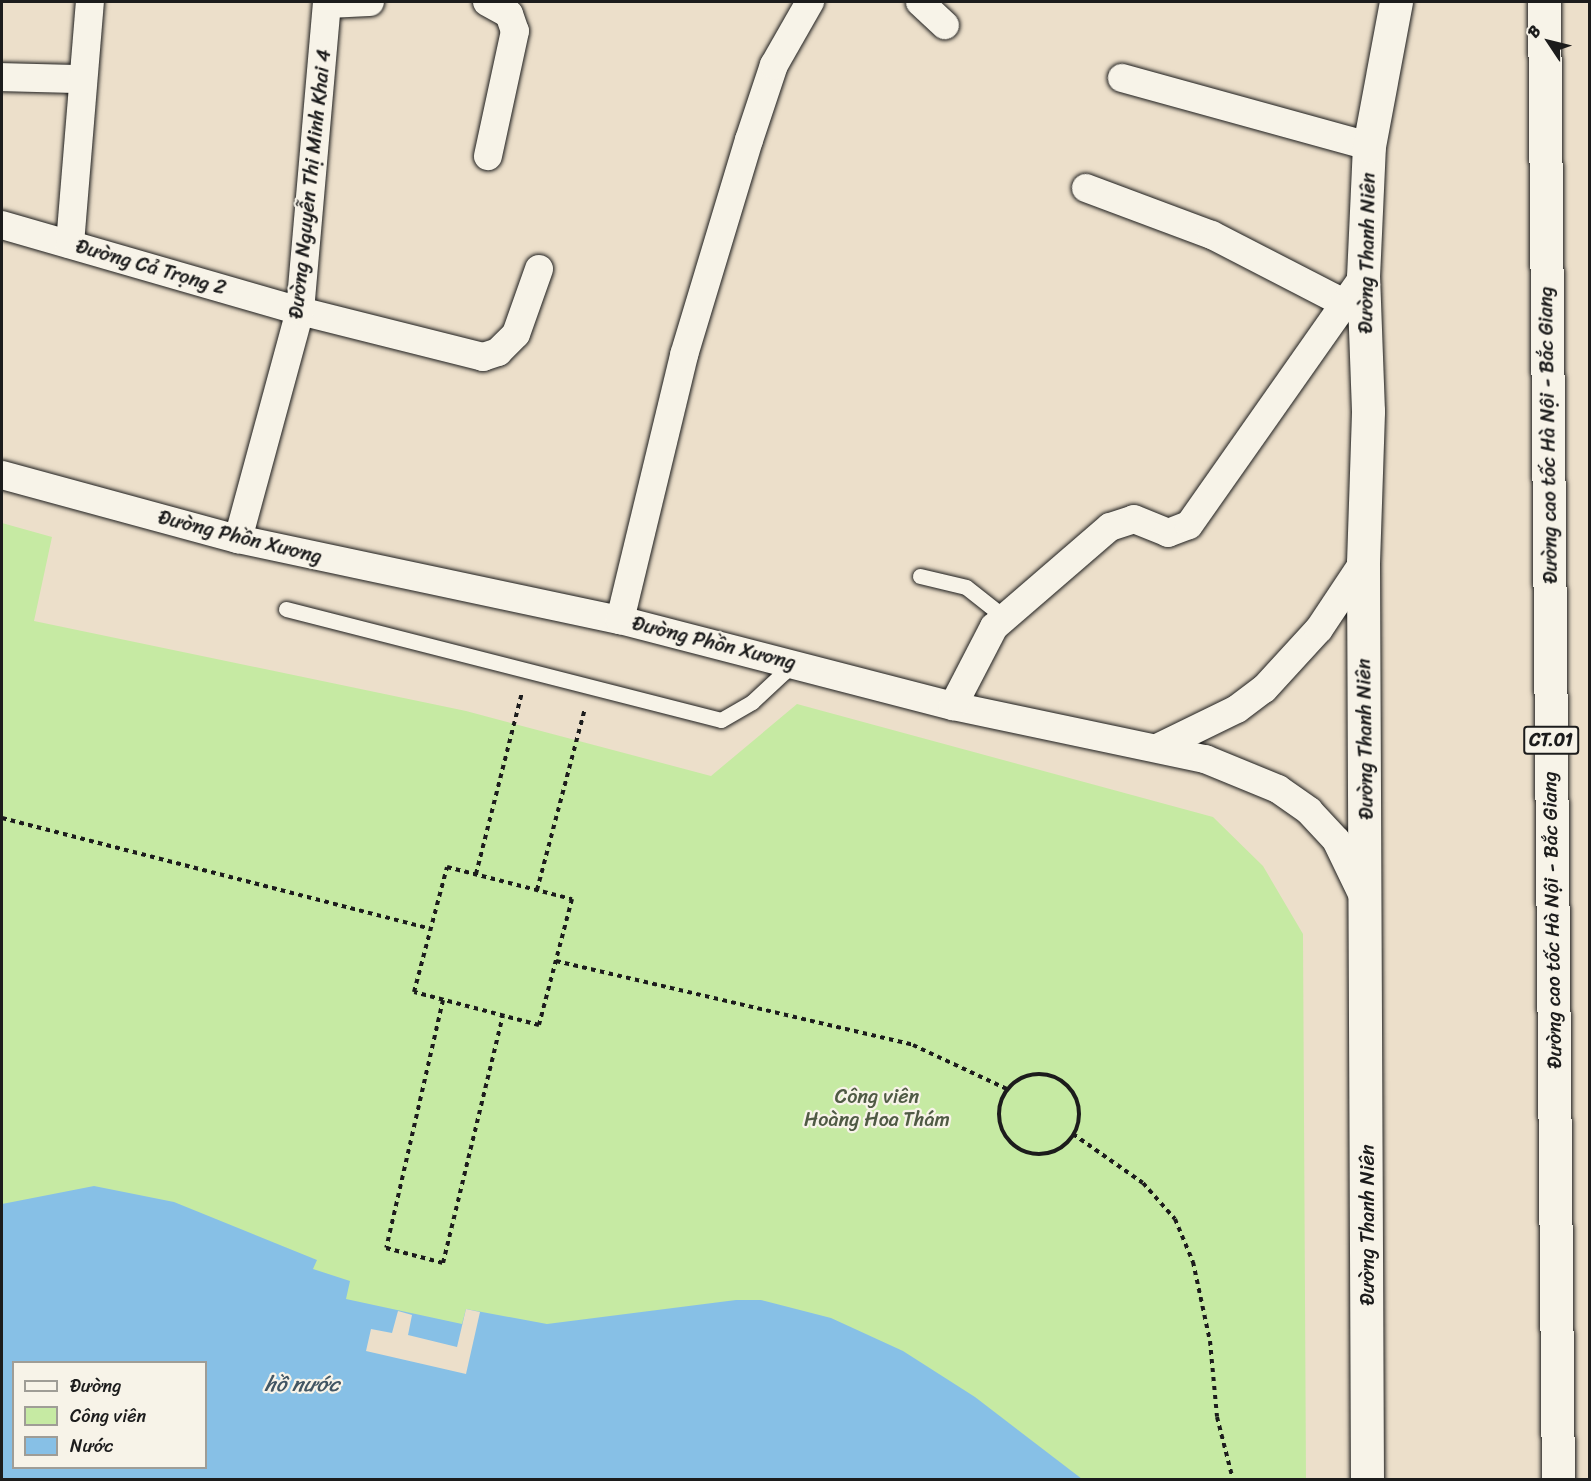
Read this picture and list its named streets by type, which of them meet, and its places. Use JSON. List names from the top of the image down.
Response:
{
  "streets": {
    "main road": ["Đường Thanh Niên", "Đường cao tốc Hà Nội - Bắc Giang", "CT.01"],
    "street": ["Đường Nguyễn Thị Minh Khai 4", "Đường Cả Trọng 2", "Đường Phồn Xương"]
  },
  "crossings": [
    ["Đường Nguyễn Thị Minh Khai 4", "Đường Cả Trọng 2"],
    ["Đường Nguyễn Thị Minh Khai 4", "Đường Phồn Xương"],
    ["Đường Thanh Niên", "Đường Phồn Xương"]
  ],
  "water": ["hồ nước"],
  "parks": ["Công viên Hoàng Hoa Thám"],
  "legend": ["Đường", "Công viên", "Nước"],
  "north": "top left"
}
